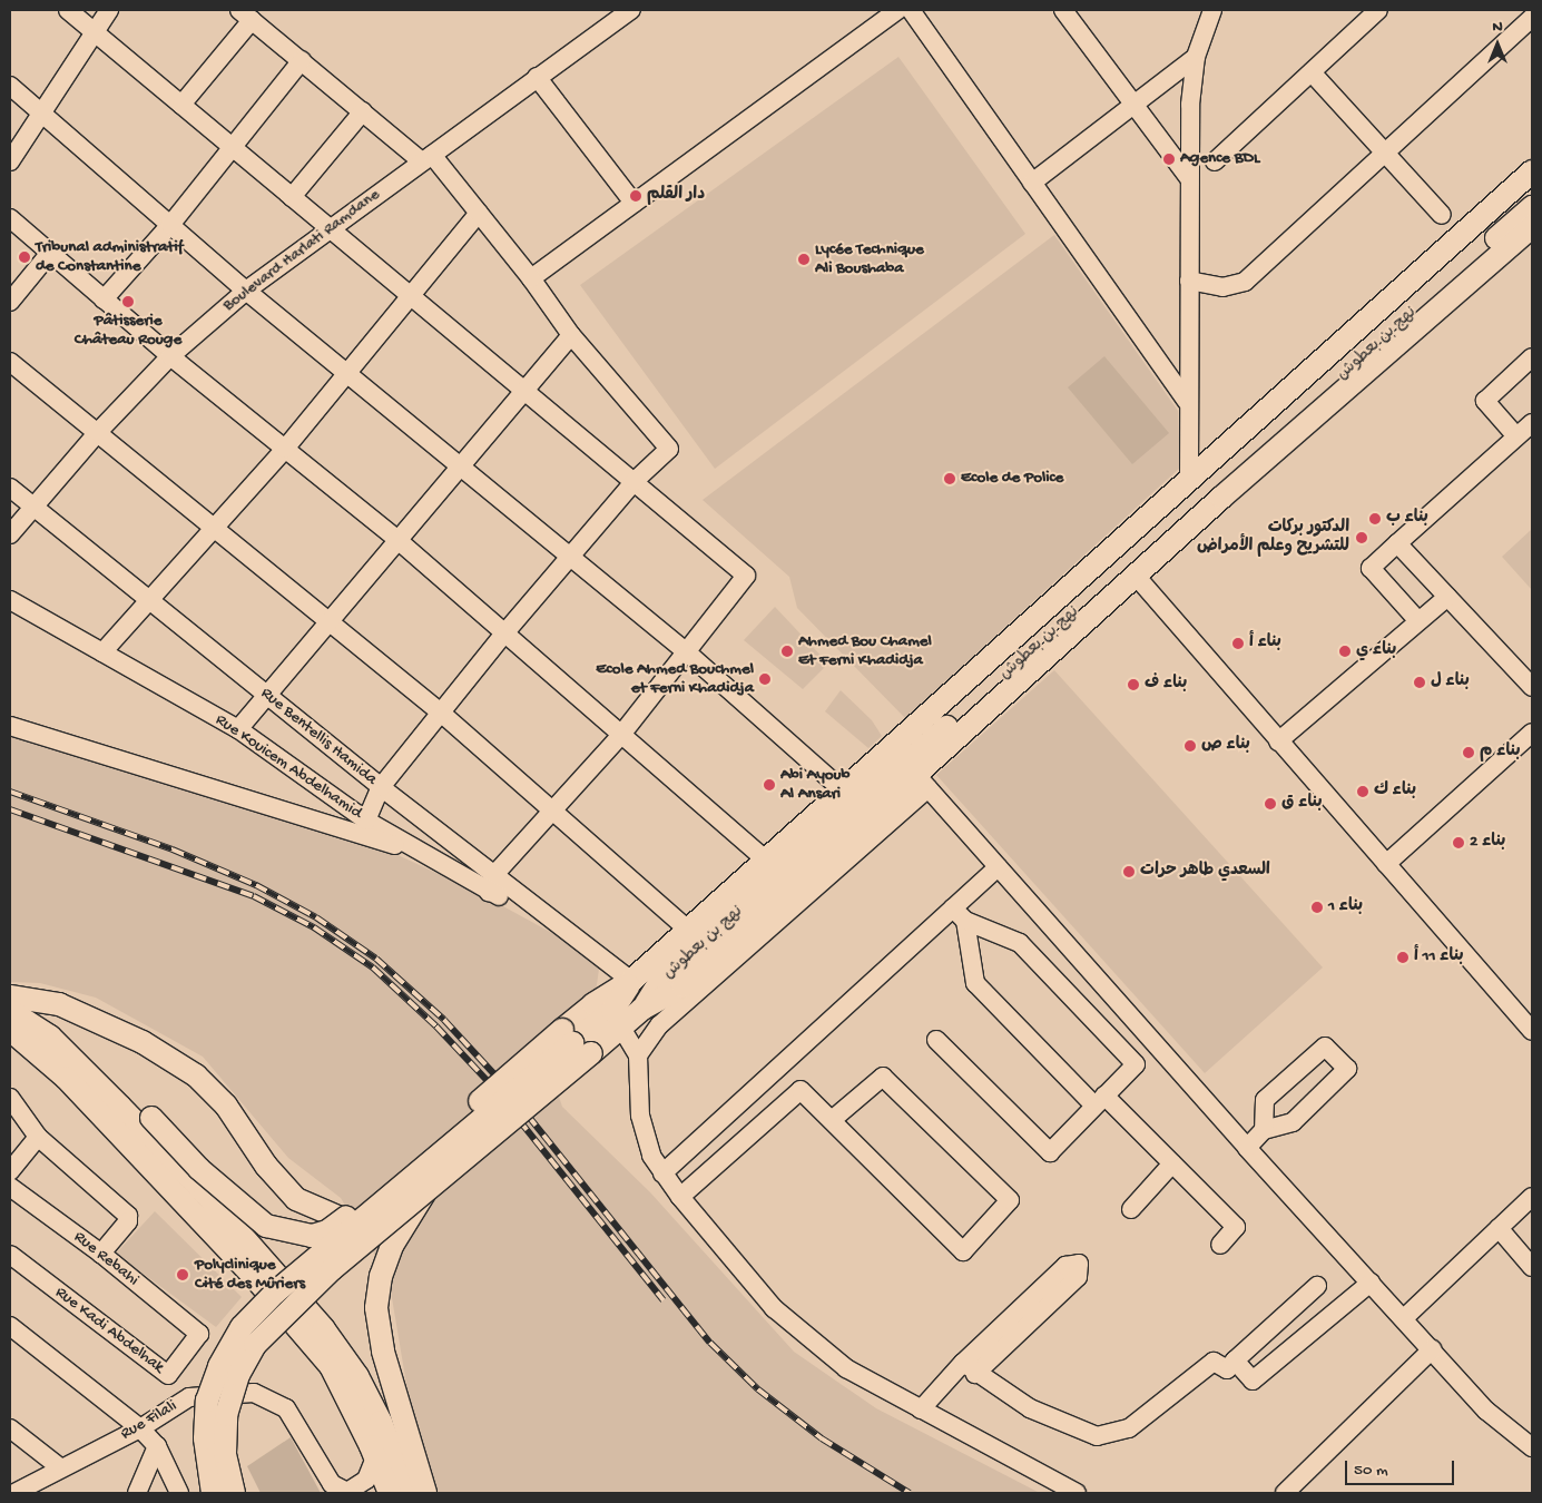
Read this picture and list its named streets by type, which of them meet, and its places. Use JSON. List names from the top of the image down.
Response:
{
  "streets": {
    "main road": ["نهج بن بعطوش"],
    "street": [
      "Boulevard Harlati Ramdane",
      "Rue Bentellis Hamida",
      "Rue Kouicem Abdelhamid",
      "Rue Rebahi",
      "Rue Kadi Abdelhak",
      "Rue Filali"
    ]
  },
  "crossings": [
    ["Boulevard Harlati Ramdane", "Rue Bentellis Hamida"],
    ["Rue Bentellis Hamida", "Rue Kouicem Abdelhamid"],
    ["Rue Rebahi", "Rue Kadi Abdelhak"]
  ],
  "places": [
    "Agence BDL",
    "دار القلم",
    "Tribunal administratif de Constantine",
    "Lycée Technique Ali Boushaba",
    "Pâtisserie Château Rouge",
    "Ecole de Police",
    "بناء ب",
    "الدكتور بركات للتشريح وعلم الأمراض",
    "بناء أ",
    "Ahmed Bou Chamel Et Ferni Khadidja",
    "بناء ي",
    "Ecole Ahmed Bouchmel et Ferni Khadidja",
    "بناء ل",
    "بناء ف",
    "بناء ص",
    "بناء م",
    "Abi Ayoub Al Ansari",
    "بناء ك",
    "بناء ق",
    "بناء 2",
    "السعدي طاهر حرات",
    "بناء 1",
    "بناء 11 أ",
    "Polyclinique Cité des Mûriers"
  ],
  "scale_bar": "50 m",
  "north": "top"
}
